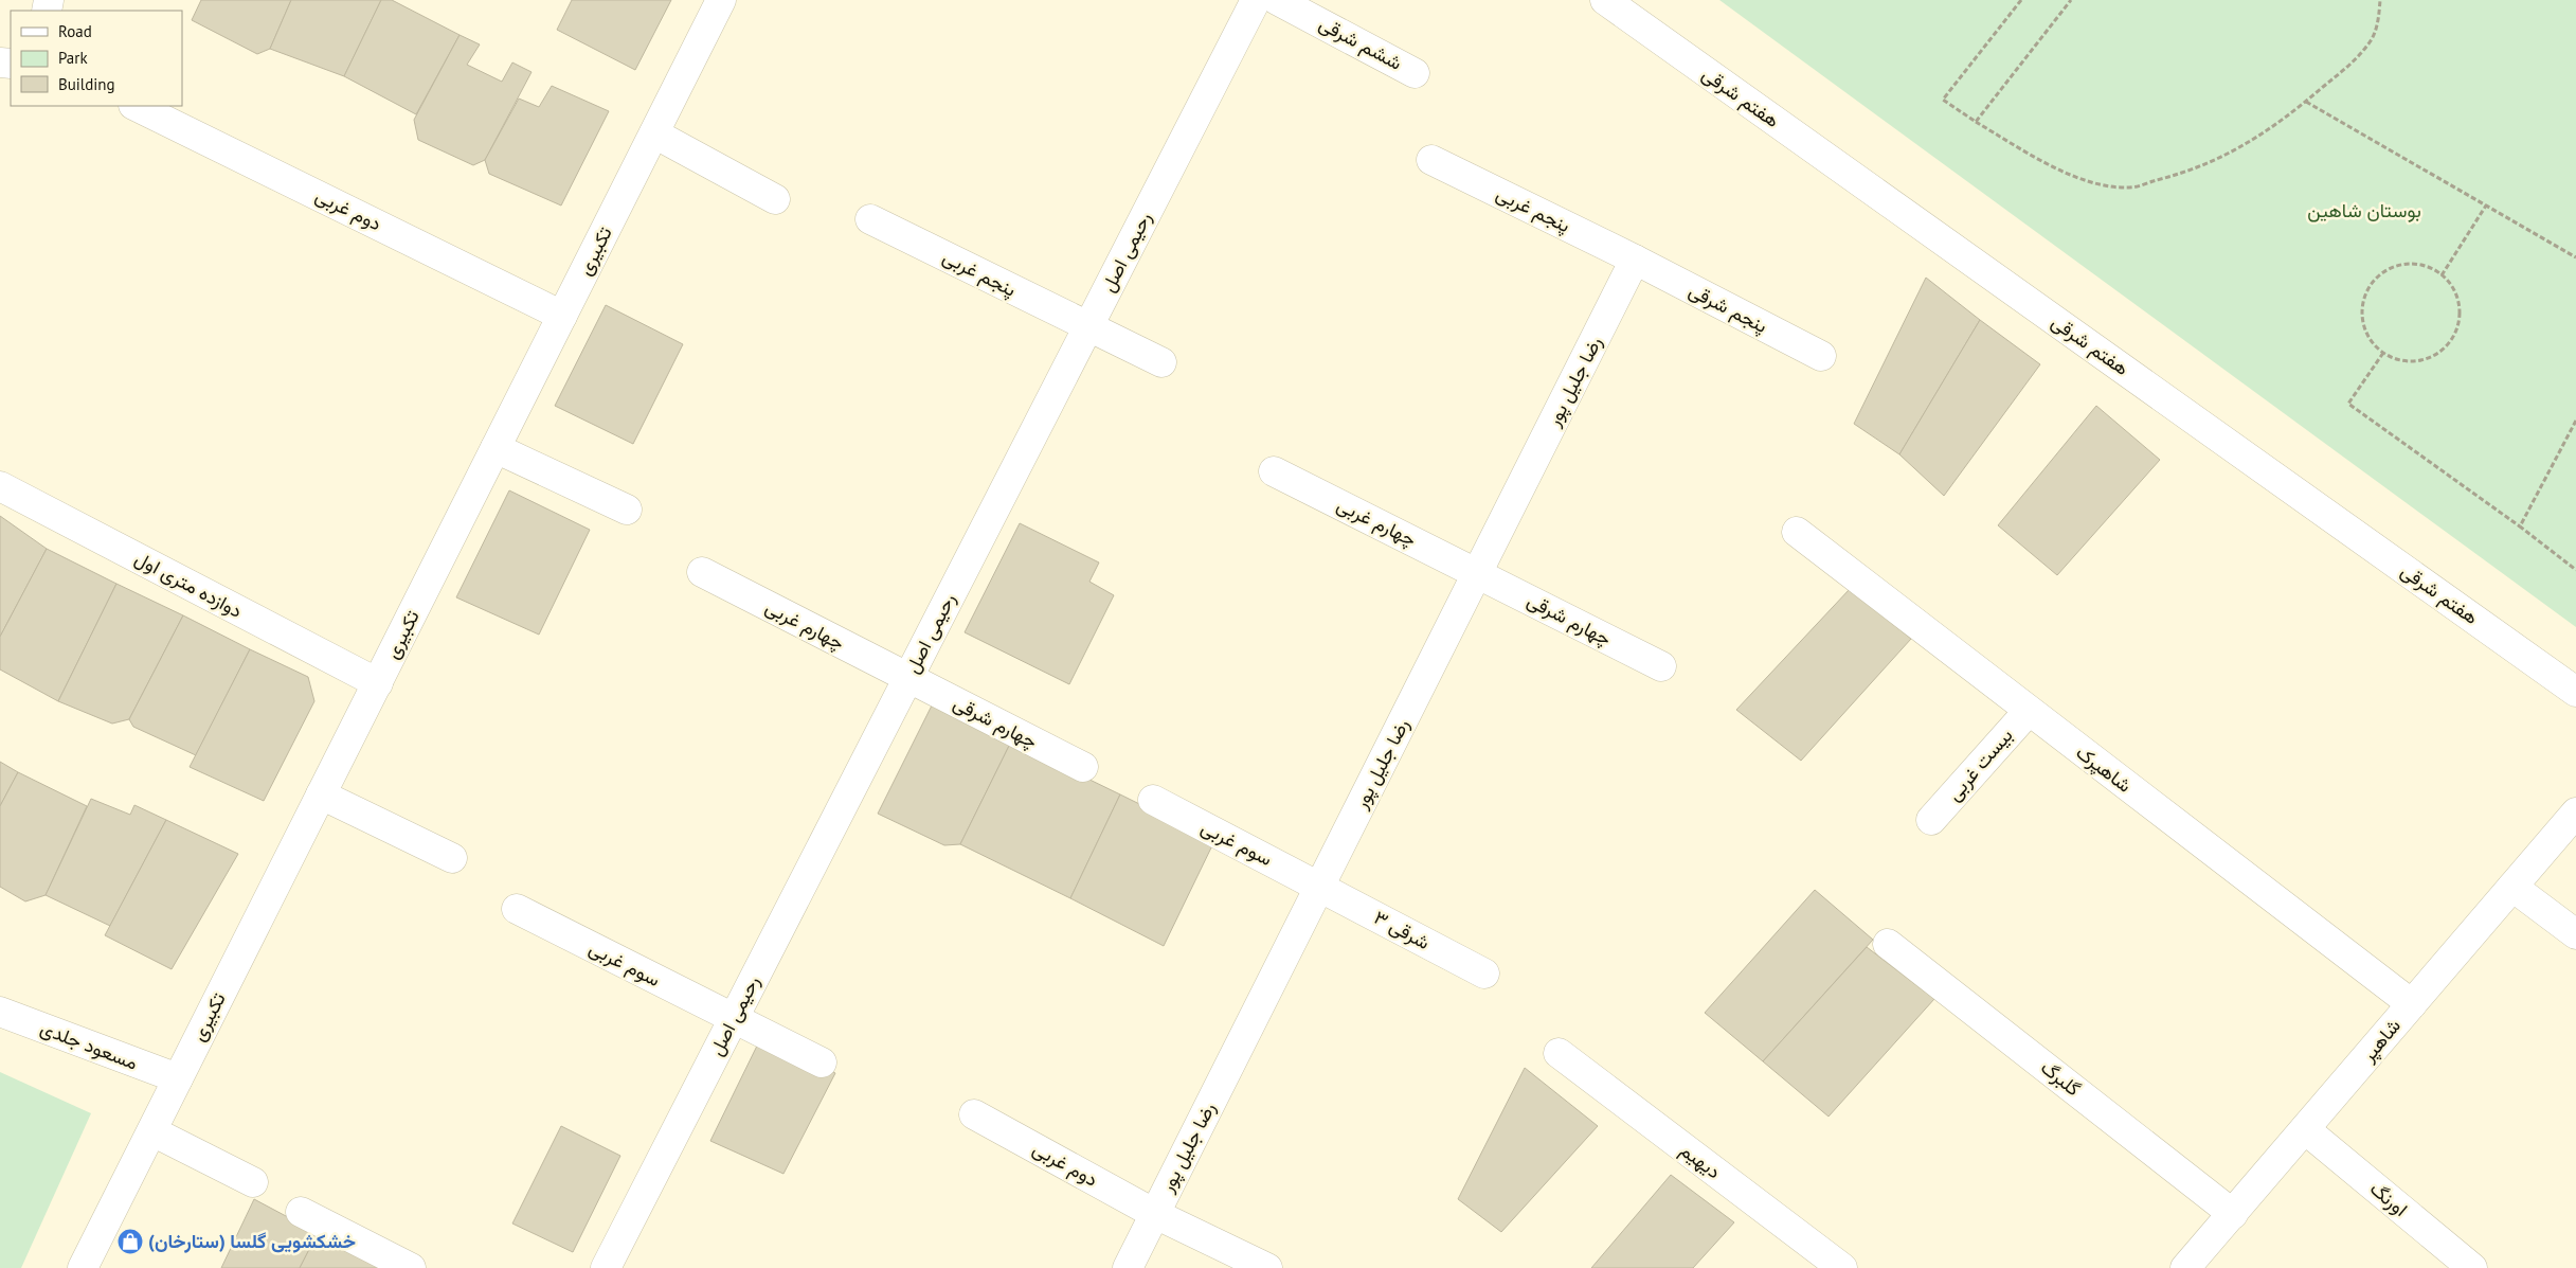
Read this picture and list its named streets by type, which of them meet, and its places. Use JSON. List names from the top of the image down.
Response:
{
  "streets": {
    "street": [
      "ششم شرقی",
      "هفتم شرقی",
      "دوم غربی",
      "پنجم غربی",
      "تکبیری",
      "رحیمی اصل",
      "پنجم شرقی",
      "رضا جلیل پور",
      "چهارم غربی",
      "دوازده متری اول",
      "چهارم شرقی",
      "بیست غربی",
      "شاهپرک",
      "سوم غربی",
      "۳ شرقی",
      "شاهپر",
      "مسعود جلدی",
      "گلبرگ",
      "دیهیم",
      "اورنگ"
    ]
  },
  "crossings": [
    ["دوم غربی", "تکبیری"],
    ["دوم غربی", "رضا جلیل پور"],
    ["پنجم غربی", "رحیمی اصل"],
    ["پنجم غربی", "پنجم شرقی"],
    ["پنجم غربی", "رضا جلیل پور"],
    ["تکبیری", "دوازده متری اول"],
    ["تکبیری", "مسعود جلدی"],
    ["رحیمی اصل", "چهارم غربی"],
    ["رحیمی اصل", "چهارم شرقی"],
    ["رحیمی اصل", "سوم غربی"],
    ["پنجم شرقی", "رضا جلیل پور"],
    ["رضا جلیل پور", "چهارم غربی"],
    ["رضا جلیل پور", "چهارم شرقی"],
    ["رضا جلیل پور", "سوم غربی"],
    ["رضا جلیل پور", "۳ شرقی"],
    ["چهارم غربی", "چهارم شرقی"],
    ["بیست غربی", "شاهپرک"],
    ["شاهپرک", "شاهپر"],
    ["سوم غربی", "۳ شرقی"],
    ["شاهپر", "گلبرگ"],
    ["شاهپر", "اورنگ"]
  ],
  "parks": ["بوستان شاهین"],
  "places": {
    "shop": ["خشکشویی گلسا (ستارخان)"]
  },
  "legend": ["Road", "Park", "Building"]
}
